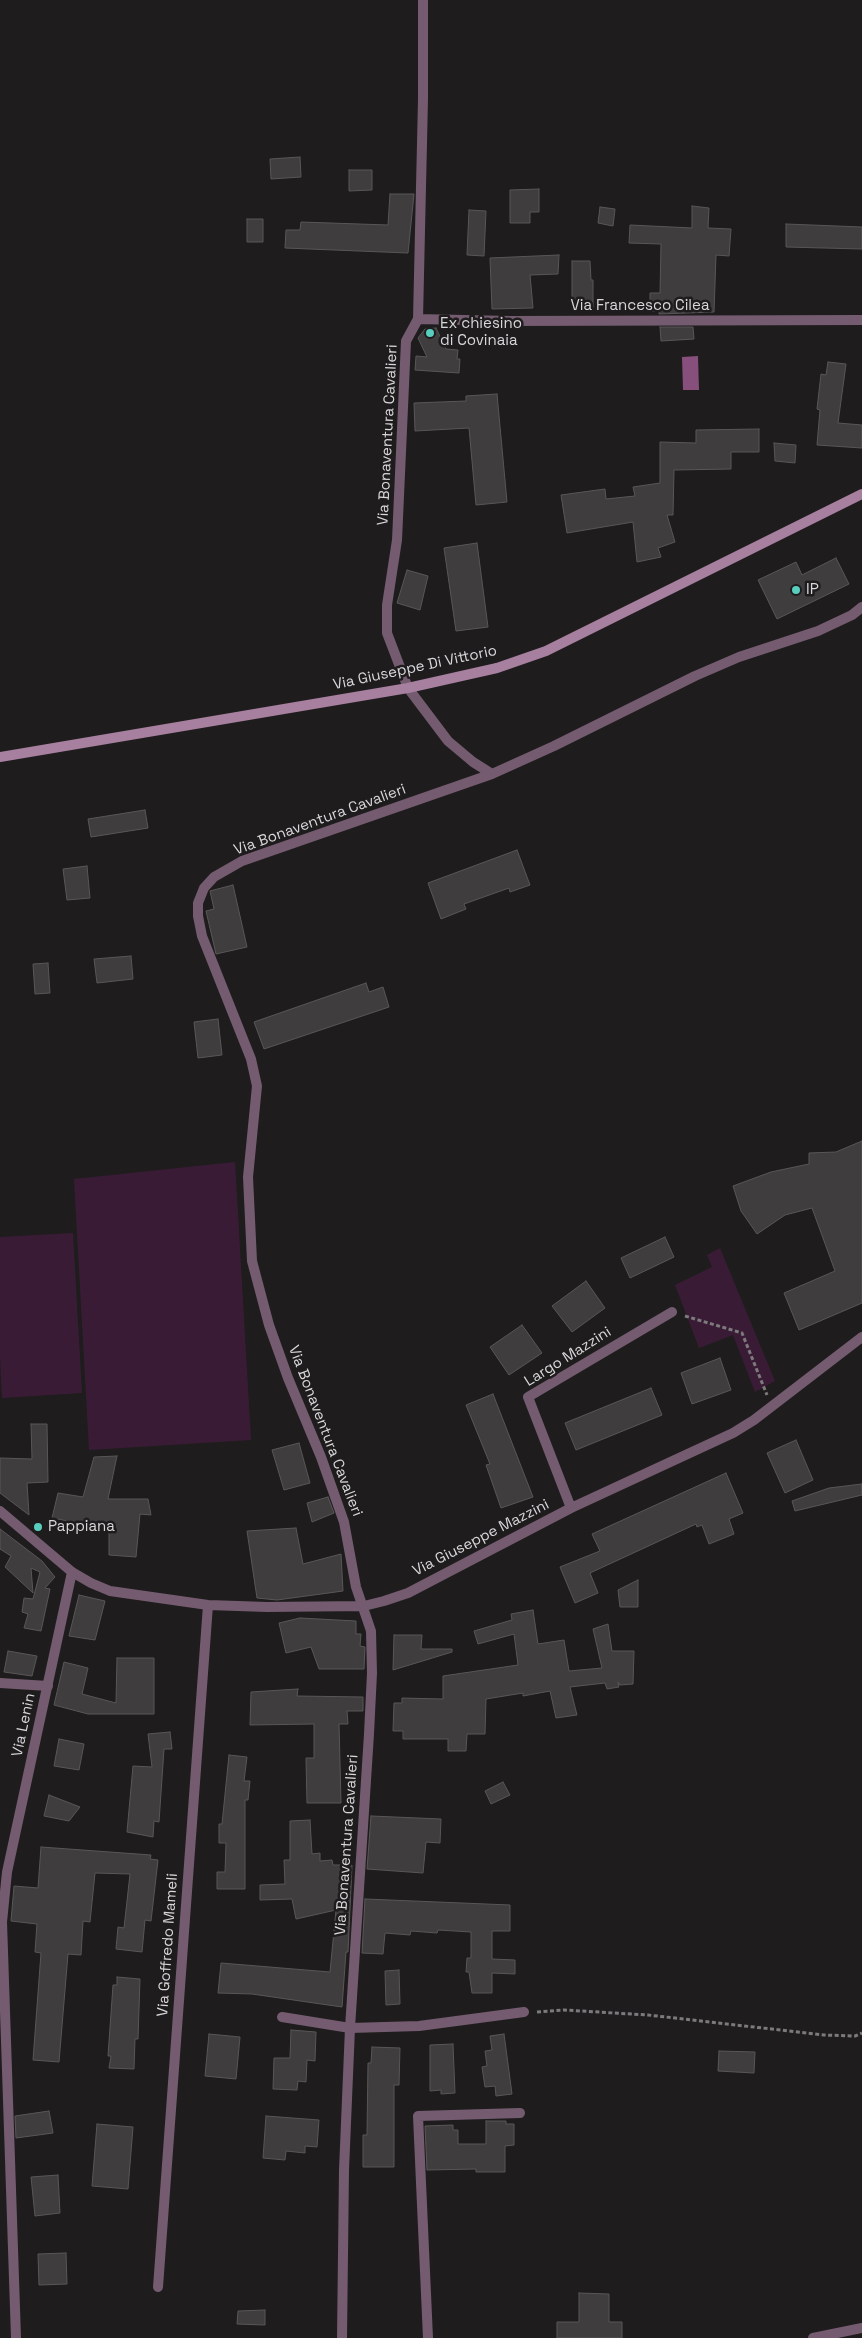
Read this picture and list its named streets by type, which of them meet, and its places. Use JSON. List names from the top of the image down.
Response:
{
  "streets": {
    "main road": ["Via Giuseppe Di Vittorio"],
    "street": [
      "Via Francesco Cilea",
      "Via Bonaventura Cavalieri",
      "Largo Mazzini",
      "Via Giuseppe Mazzini",
      "Via Lenin",
      "Via Goffredo Mameli"
    ]
  },
  "crossings": [
    ["Via Francesco Cilea", "Via Bonaventura Cavalieri"],
    ["Via Bonaventura Cavalieri", "Via Giuseppe Di Vittorio"],
    ["Via Bonaventura Cavalieri", "Via Giuseppe Mazzini"],
    ["Largo Mazzini", "Via Giuseppe Mazzini"],
    ["Via Giuseppe Mazzini", "Via Lenin"],
    ["Via Giuseppe Mazzini", "Via Goffredo Mameli"]
  ],
  "places": ["Ex chiesino di Covinaia", "IP", "Pappiana"]
}
